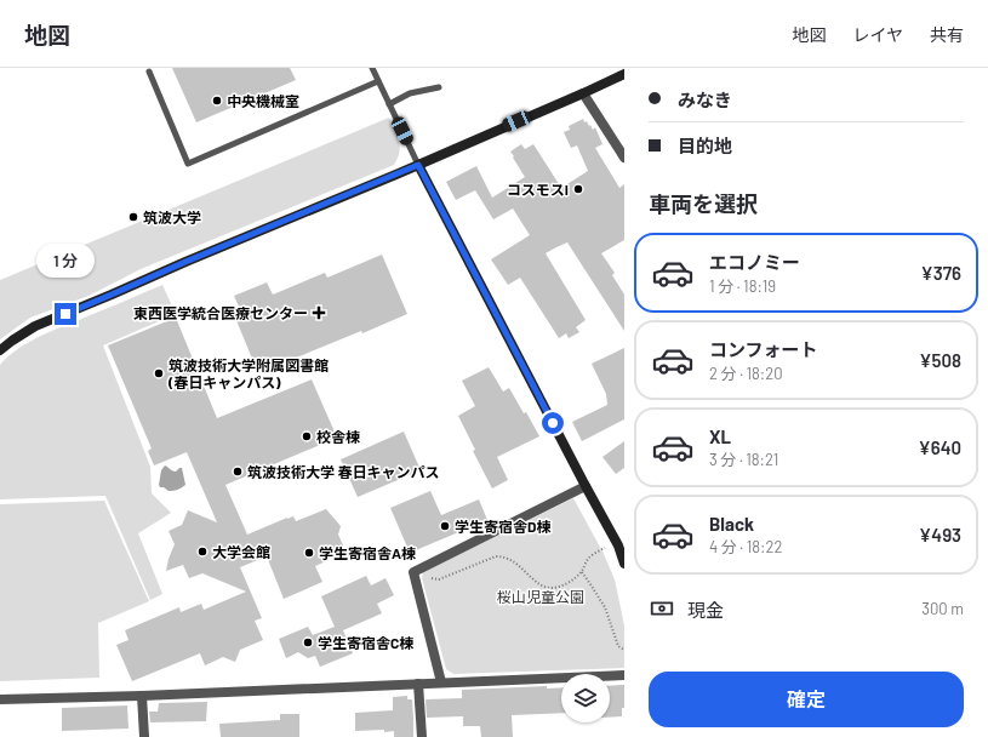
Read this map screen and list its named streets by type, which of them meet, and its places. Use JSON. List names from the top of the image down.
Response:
{
  "parks": ["桜山児童公園"],
  "places": {
    "other": [
      "中央機械室",
      "コスモスI",
      "筑波大学",
      "筑波技術大学附属図書館 (春日キャンパス)",
      "校舎棟",
      "筑波技術大学 春日キャンパス",
      "学生寄宿舎D棟",
      "大学会館",
      "学生寄宿舎A棟",
      "学生寄宿舎C棟"
    ],
    "health": ["東西医学統合医療センター"]
  },
  "page": {
    "header": "地図",
    "nav": ["地図", "レイヤ", "共有"],
    "banner": ["みなき", "目的地"],
    "heading": "車両を選択",
    "list": [
      {
        "name": "エコノミー",
        "note": "1 分 · 18:19",
        "value": "¥376"
      },
      {
        "name": "コンフォート",
        "note": "2 分 · 18:20",
        "value": "¥508"
      },
      {
        "name": "XL",
        "note": "3 分 · 18:21",
        "value": "¥640"
      },
      {
        "name": "Black",
        "note": "4 分 · 18:22",
        "value": "¥493"
      }
    ],
    "bubble": "1 分",
    "pay": ["現金", "300 m"],
    "buttons": "確定"
  }
}
